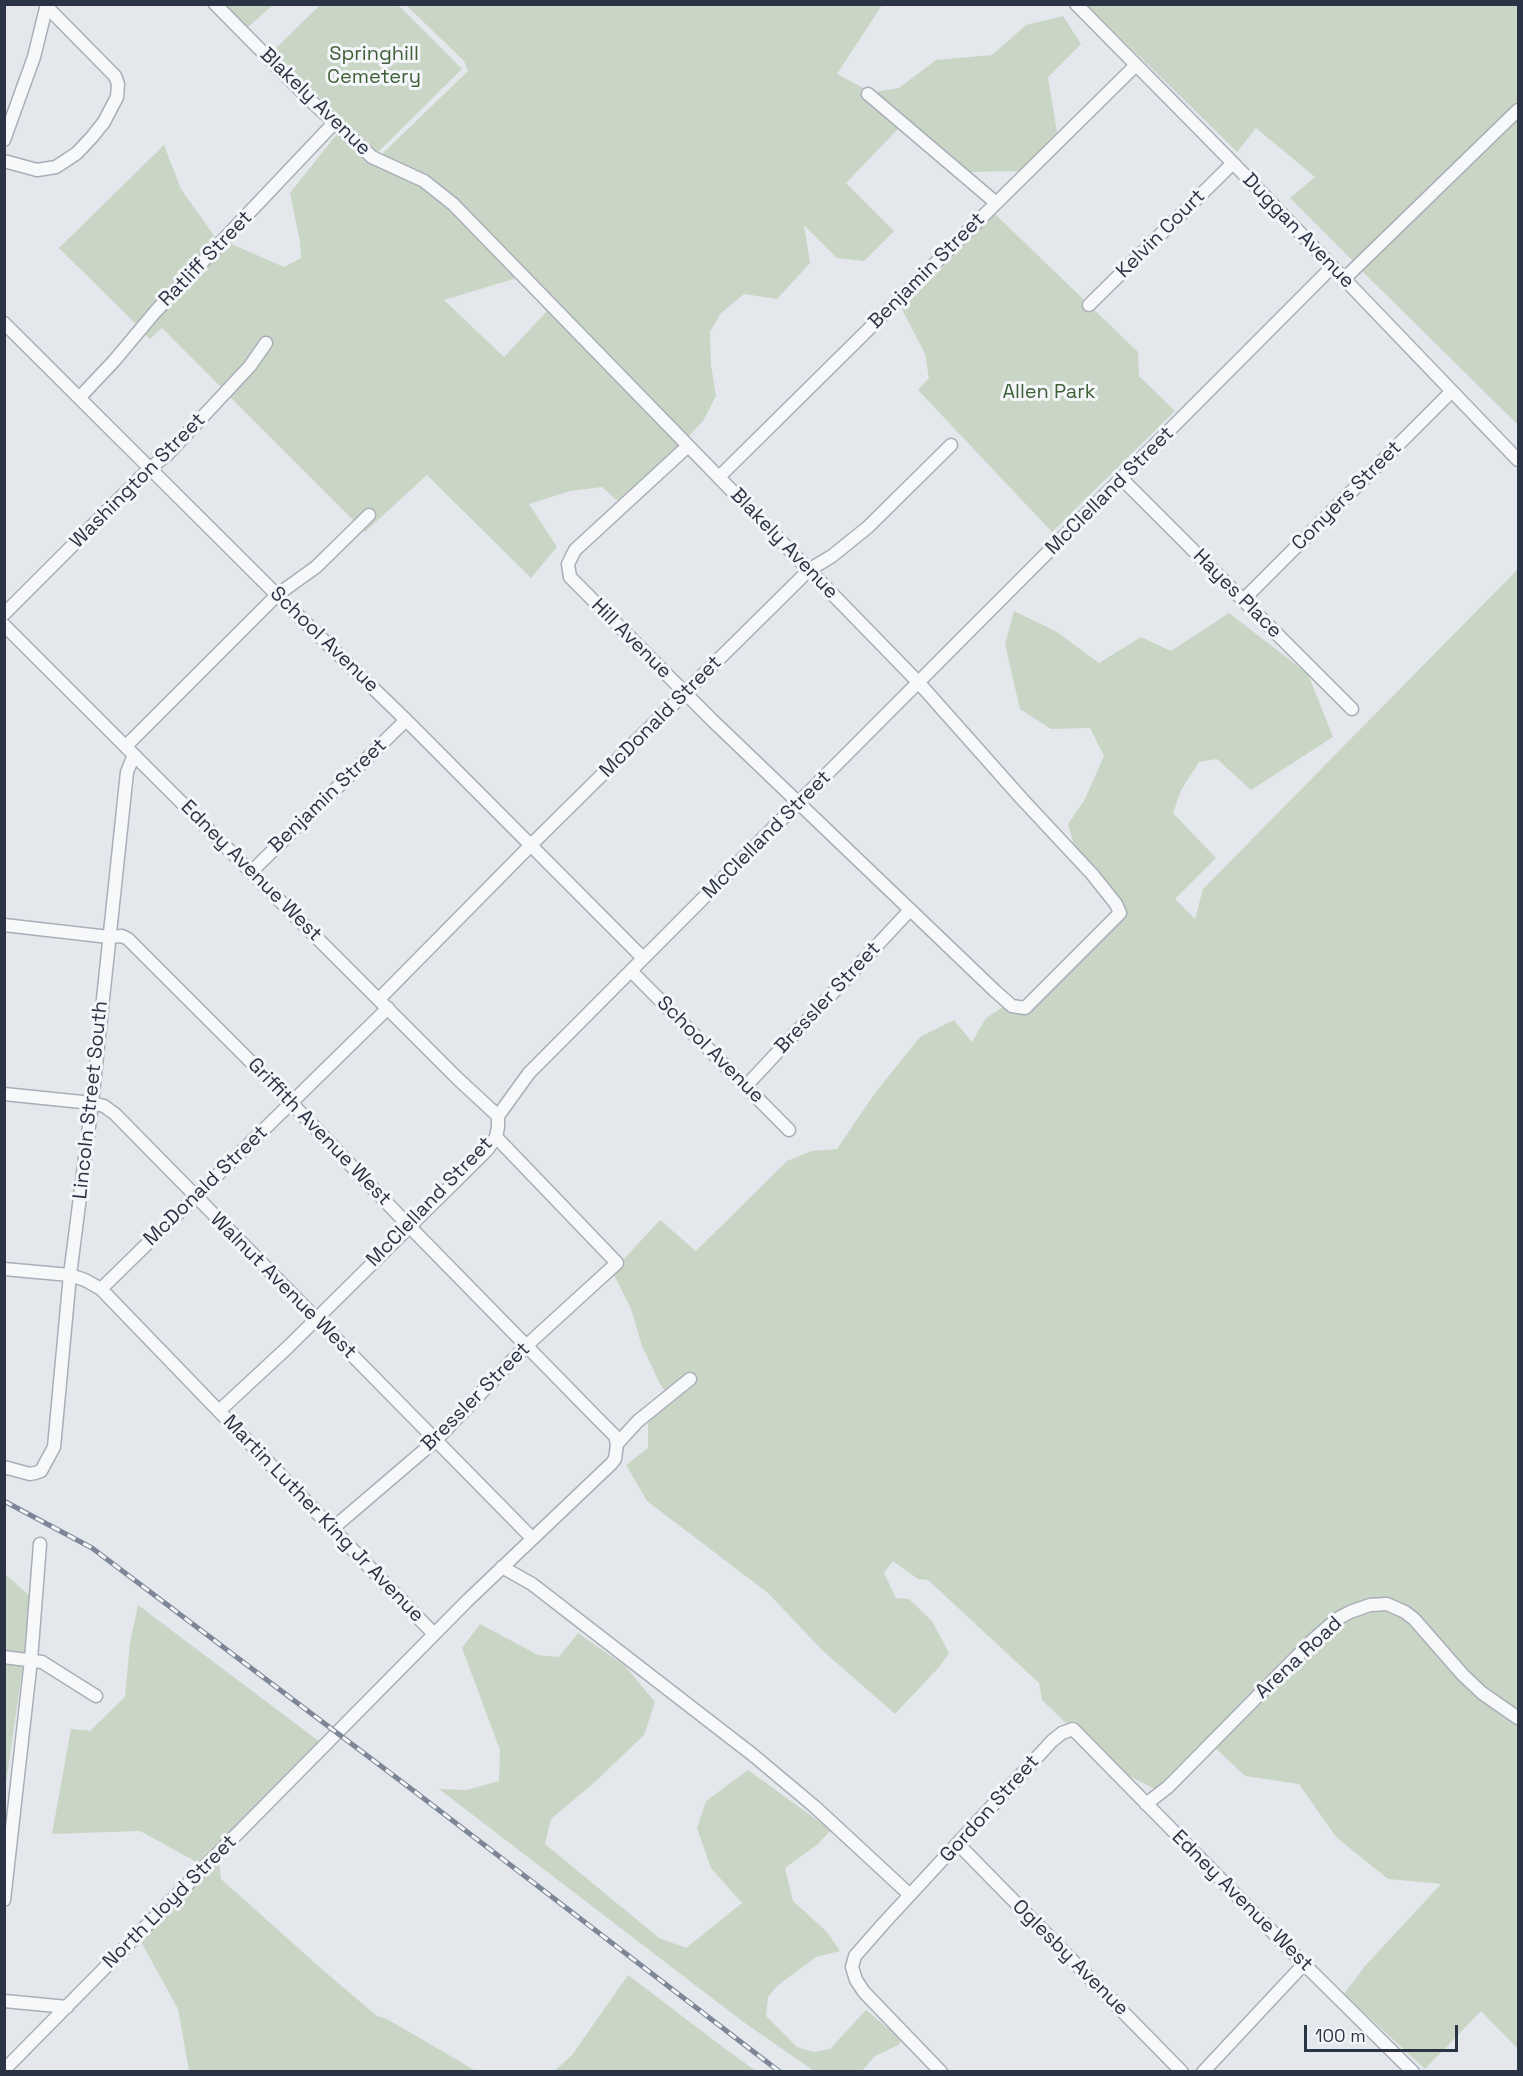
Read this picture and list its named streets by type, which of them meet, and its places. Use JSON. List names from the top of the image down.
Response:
{
  "streets": {
    "street": [
      "Blakely Avenue",
      "Duggan Avenue",
      "Kelvin Court",
      "Ratliff Street",
      "Benjamin Street",
      "Washington Street",
      "McClelland Street",
      "Conyers Street",
      "Hayes Place",
      "Hill Avenue",
      "School Avenue",
      "McDonald Street",
      "Edney Avenue West",
      "Bressler Street",
      "Lincoln Street South",
      "Griffith Avenue West",
      "Walnut Avenue West",
      "Martin Luther King Jr Avenue",
      "Arena Road",
      "Gordon Street",
      "North Lloyd Street",
      "Oglesby Avenue"
    ]
  },
  "crossings": [
    ["Blakely Avenue", "Ratliff Street"],
    ["Blakely Avenue", "Benjamin Street"],
    ["Blakely Avenue", "McClelland Street"],
    ["Blakely Avenue", "Hill Avenue"],
    ["Blakely Avenue", "McDonald Street"],
    ["Blakely Avenue", "Bressler Street"],
    ["Duggan Avenue", "Kelvin Court"],
    ["Duggan Avenue", "Benjamin Street"],
    ["Duggan Avenue", "McClelland Street"],
    ["Duggan Avenue", "Conyers Street"],
    ["Ratliff Street", "School Avenue"],
    ["Benjamin Street", "School Avenue"],
    ["Benjamin Street", "Edney Avenue West"],
    ["Washington Street", "School Avenue"],
    ["McClelland Street", "Hayes Place"],
    ["McClelland Street", "Hill Avenue"],
    ["McClelland Street", "School Avenue"],
    ["McClelland Street", "Edney Avenue West"],
    ["McClelland Street", "Bressler Street"],
    ["McClelland Street", "Griffith Avenue West"],
    ["McClelland Street", "Walnut Avenue West"],
    ["McClelland Street", "Martin Luther King Jr Avenue"],
    ["Conyers Street", "Hayes Place"],
    ["Hill Avenue", "McDonald Street"],
    ["Hill Avenue", "Bressler Street"],
    ["School Avenue", "McDonald Street"],
    ["School Avenue", "Bressler Street"],
    ["School Avenue", "Lincoln Street South"],
    ["McDonald Street", "Edney Avenue West"],
    ["McDonald Street", "Griffith Avenue West"],
    ["McDonald Street", "Walnut Avenue West"],
    ["McDonald Street", "Martin Luther King Jr Avenue"],
    ["Edney Avenue West", "Lincoln Street South"],
    ["Edney Avenue West", "Arena Road"],
    ["Edney Avenue West", "Gordon Street"],
    ["Bressler Street", "Griffith Avenue West"],
    ["Bressler Street", "Walnut Avenue West"],
    ["Bressler Street", "Martin Luther King Jr Avenue"],
    ["Lincoln Street South", "Griffith Avenue West"],
    ["Lincoln Street South", "Walnut Avenue West"],
    ["Lincoln Street South", "Martin Luther King Jr Avenue"],
    ["Griffith Avenue West", "Martin Luther King Jr Avenue"],
    ["Walnut Avenue West", "Martin Luther King Jr Avenue"],
    ["Martin Luther King Jr Avenue", "North Lloyd Street"],
    ["Gordon Street", "Oglesby Avenue"]
  ],
  "parks": ["Springhill Cemetery", "Allen Park"],
  "scale_bar": "100 m"
}
